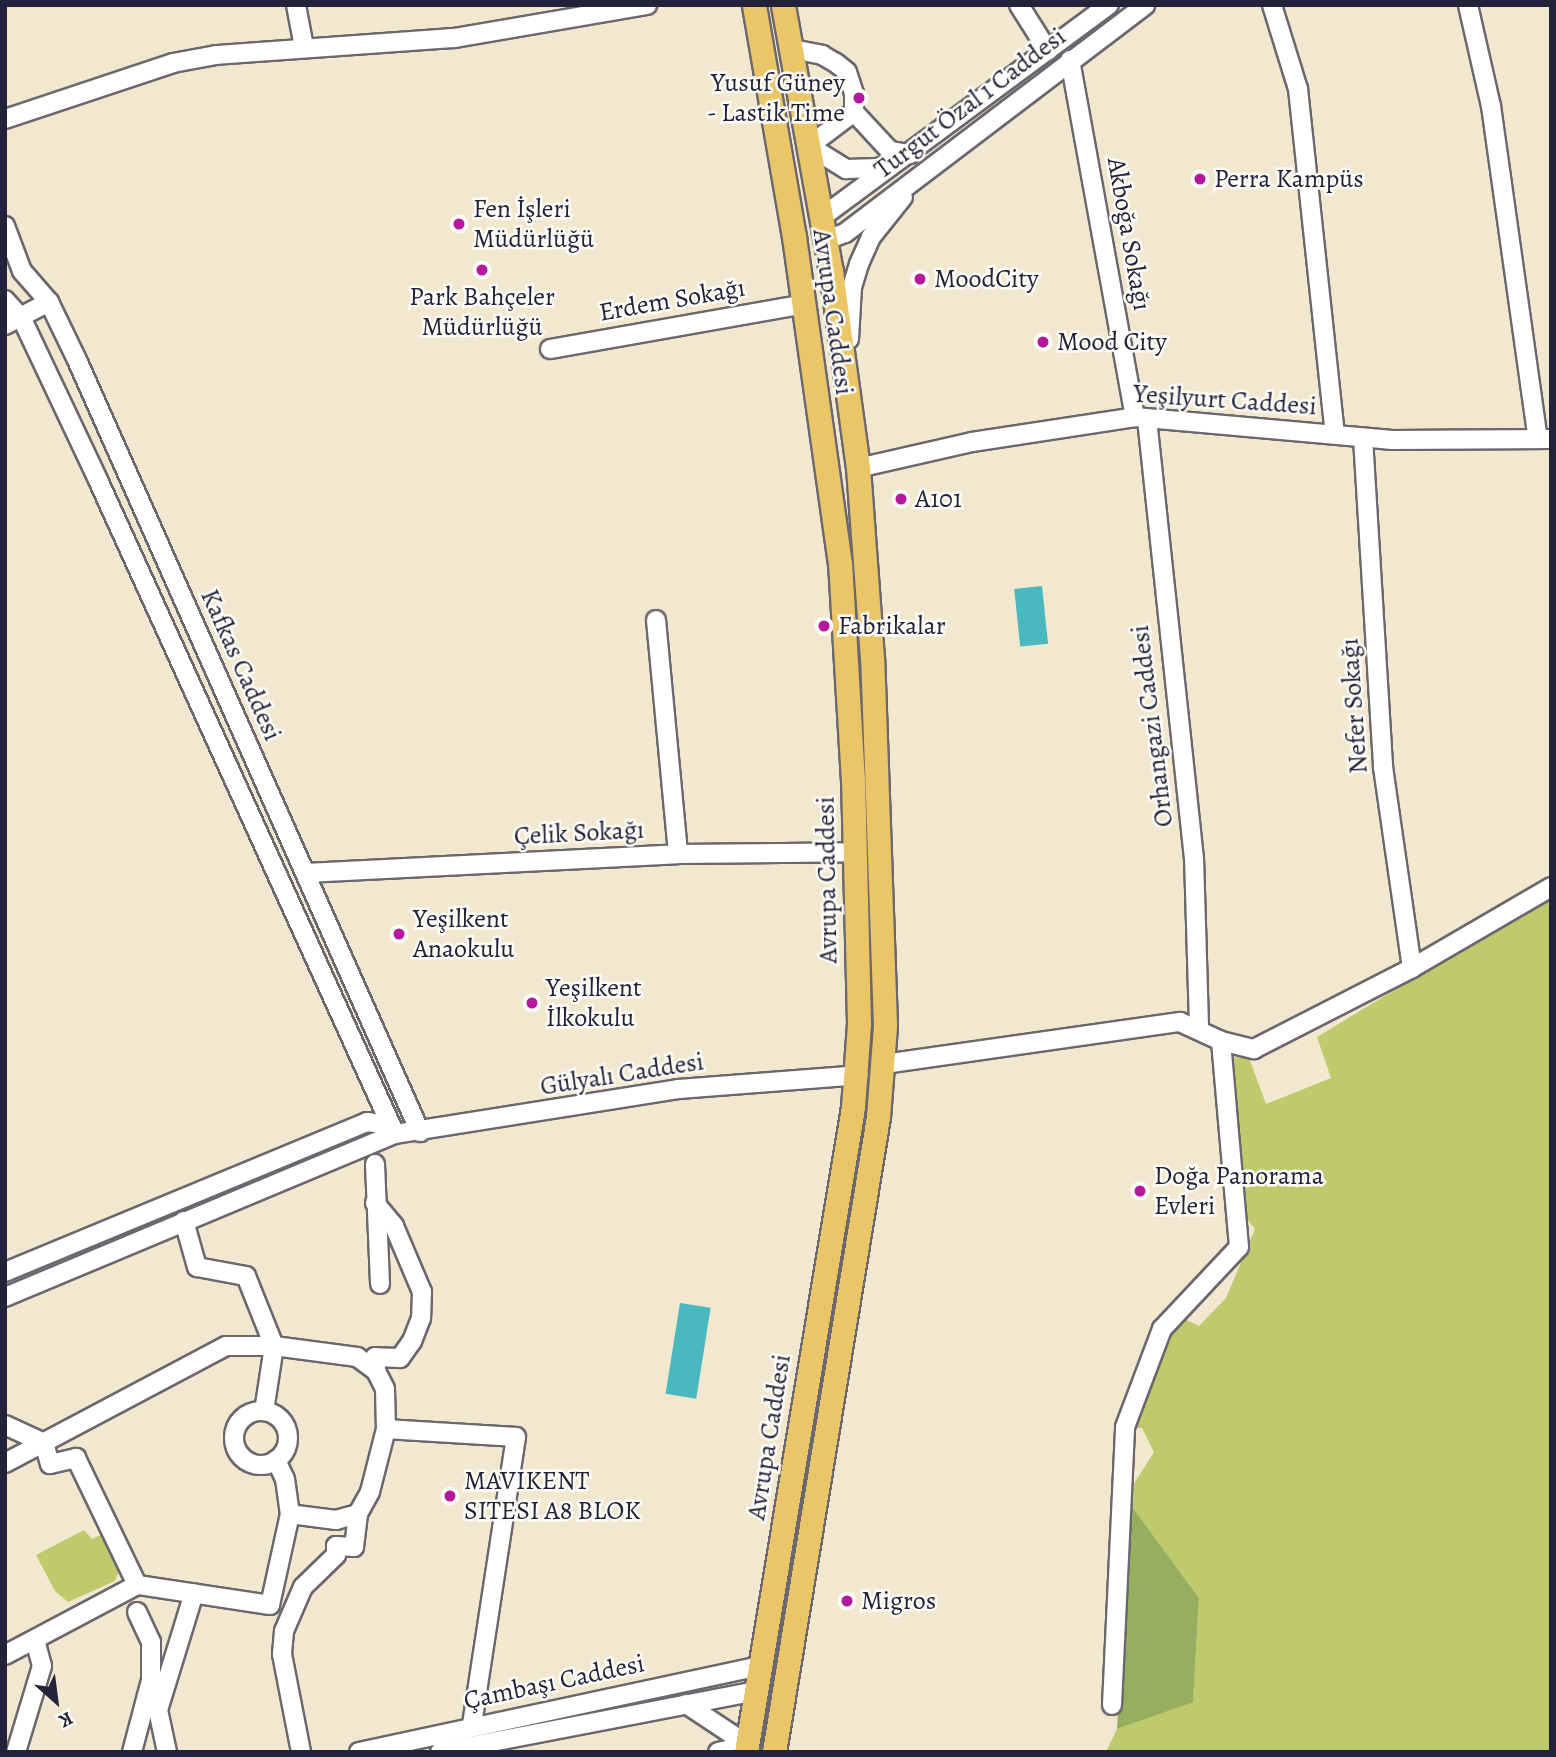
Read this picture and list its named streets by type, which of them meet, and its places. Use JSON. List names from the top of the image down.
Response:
{
  "streets": {
    "main road": ["Avrupa Caddesi"],
    "street": [
      "Turgut Özal 1 Caddesi",
      "Akboğa Sokağı",
      "Erdem Sokağı",
      "Yeşilyurt Caddesi",
      "Kafkas Caddesi",
      "Nefer Sokağı",
      "Orhangazi Caddesi",
      "Çelik Sokağı",
      "Gülyalı Caddesi",
      "Çambaşı Caddesi"
    ]
  },
  "crossings": [
    ["Turgut Özal 1 Caddesi", "Akboğa Sokağı"],
    ["Turgut Özal 1 Caddesi", "Avrupa Caddesi"],
    ["Akboğa Sokağı", "Yeşilyurt Caddesi"],
    ["Akboğa Sokağı", "Orhangazi Caddesi"],
    ["Erdem Sokağı", "Avrupa Caddesi"],
    ["Avrupa Caddesi", "Yeşilyurt Caddesi"],
    ["Avrupa Caddesi", "Çelik Sokağı"],
    ["Avrupa Caddesi", "Gülyalı Caddesi"],
    ["Avrupa Caddesi", "Çambaşı Caddesi"],
    ["Yeşilyurt Caddesi", "Nefer Sokağı"],
    ["Yeşilyurt Caddesi", "Orhangazi Caddesi"],
    ["Kafkas Caddesi", "Çelik Sokağı"],
    ["Kafkas Caddesi", "Gülyalı Caddesi"]
  ],
  "places": [
    "Yusuf Güney - Lastik Time",
    "Perra Kampüs",
    "Fen İşleri Müdürlüğü",
    "Park Bahçeler Müdürlüğü",
    "MoodCity",
    "Mood City",
    "A101",
    "Fabrikalar",
    "Yeşilkent Anaokulu",
    "Yeşilkent İlkokulu",
    "Doğa Panorama Evleri",
    "MAVIKENT SITESI A8 BLOK",
    "Migros"
  ],
  "north": "bottom right"
}
